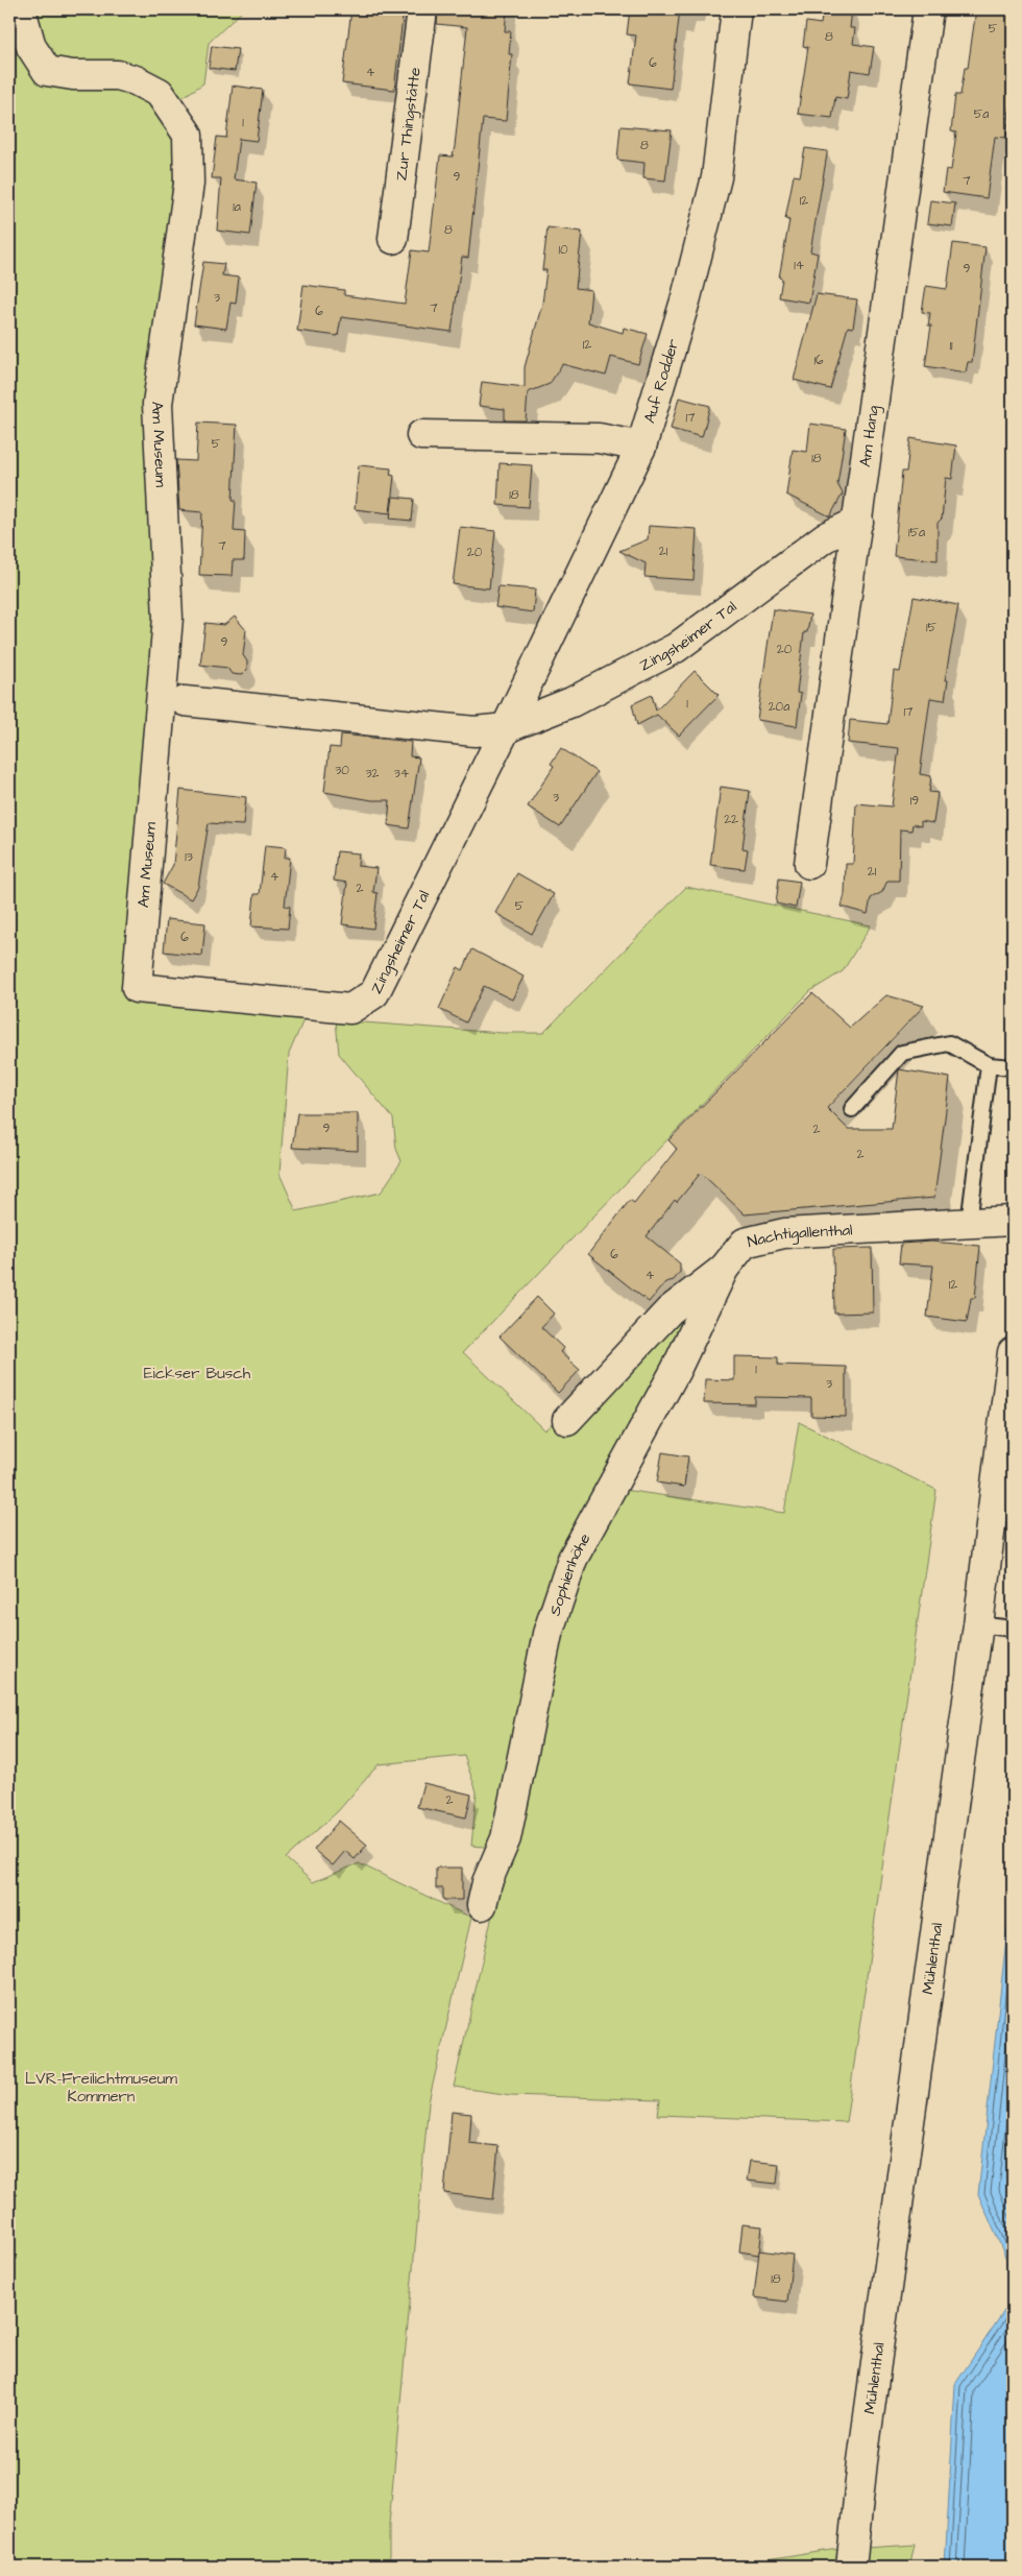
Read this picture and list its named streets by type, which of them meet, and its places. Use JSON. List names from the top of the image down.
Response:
{
  "streets": {
    "street": [
      "Zur Thingstätte",
      "Auf Rodder",
      "Am Hang",
      "Am Museum",
      "Zingsheimer Tal",
      "Nachtigallenthal",
      "Sophienhöhe",
      "Mühlenthal"
    ]
  },
  "crossings": [
    ["Auf Rodder", "Zingsheimer Tal"],
    ["Am Hang", "Zingsheimer Tal"],
    ["Am Museum", "Zingsheimer Tal"],
    ["Nachtigallenthal", "Sophienhöhe"]
  ],
  "parks": ["Eickser Busch", "LVR-Freilichtmuseum Kommern"],
  "house_numbers": [
    "5",
    "8",
    "6",
    "4",
    "5a",
    "1",
    "8",
    "9",
    "7",
    "12",
    "1a",
    "8",
    "10",
    "14",
    "9",
    "3",
    "7",
    "6",
    "12",
    "11",
    "16",
    "17",
    "5",
    "18",
    "18",
    "15a",
    "7",
    "21",
    "20",
    "15",
    "9",
    "20",
    "1",
    "20a",
    "17",
    "30",
    "32",
    "34",
    "3",
    "19",
    "22",
    "13",
    "21",
    "4",
    "2",
    "5",
    "6",
    "9",
    "2",
    "2",
    "6",
    "4",
    "12",
    "1",
    "3",
    "2",
    "18"
  ]
}
